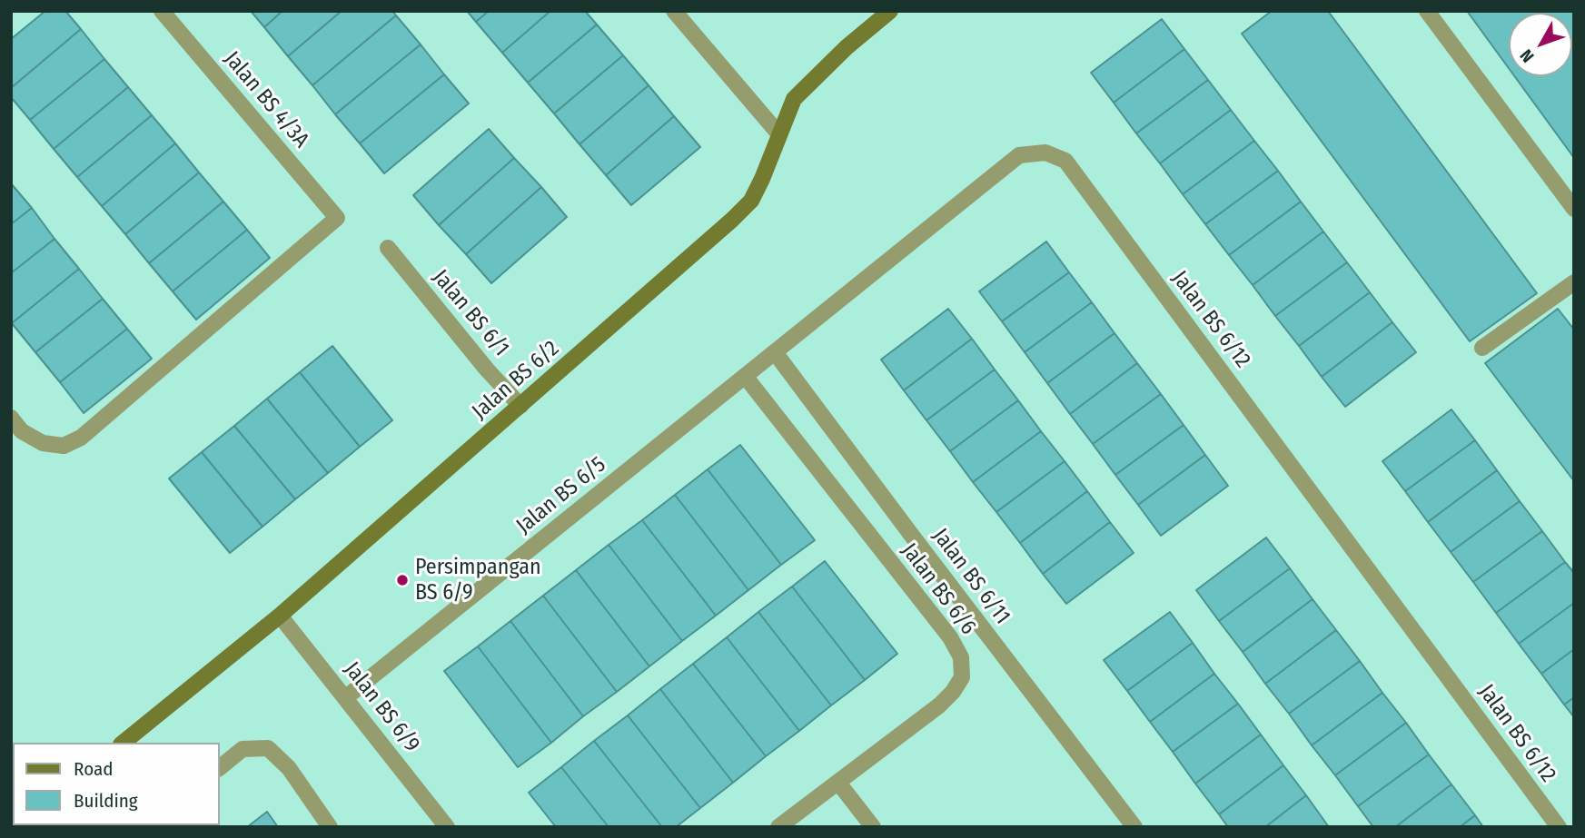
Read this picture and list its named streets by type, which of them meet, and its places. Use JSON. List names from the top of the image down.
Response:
{
  "streets": {
    "street": [
      "Jalan BS 4/3A",
      "Jalan BS 6/1",
      "Jalan BS 6/12",
      "Jalan BS 6/2",
      "Jalan BS 6/5",
      "Jalan BS 6/11",
      "Jalan BS 6/6",
      "Jalan BS 6/9"
    ]
  },
  "crossings": [
    ["Jalan BS 6/1", "Jalan BS 6/2"],
    ["Jalan BS 6/12", "Jalan BS 6/5"],
    ["Jalan BS 6/12", "Jalan BS 6/11"],
    ["Jalan BS 6/12", "Jalan BS 6/6"],
    ["Jalan BS 6/2", "Jalan BS 6/9"],
    ["Jalan BS 6/5", "Jalan BS 6/6"],
    ["Jalan BS 6/5", "Jalan BS 6/9"]
  ],
  "places": ["Persimpangan BS 6/9"],
  "legend": ["Road", "Building"],
  "north": "bottom left"
}
